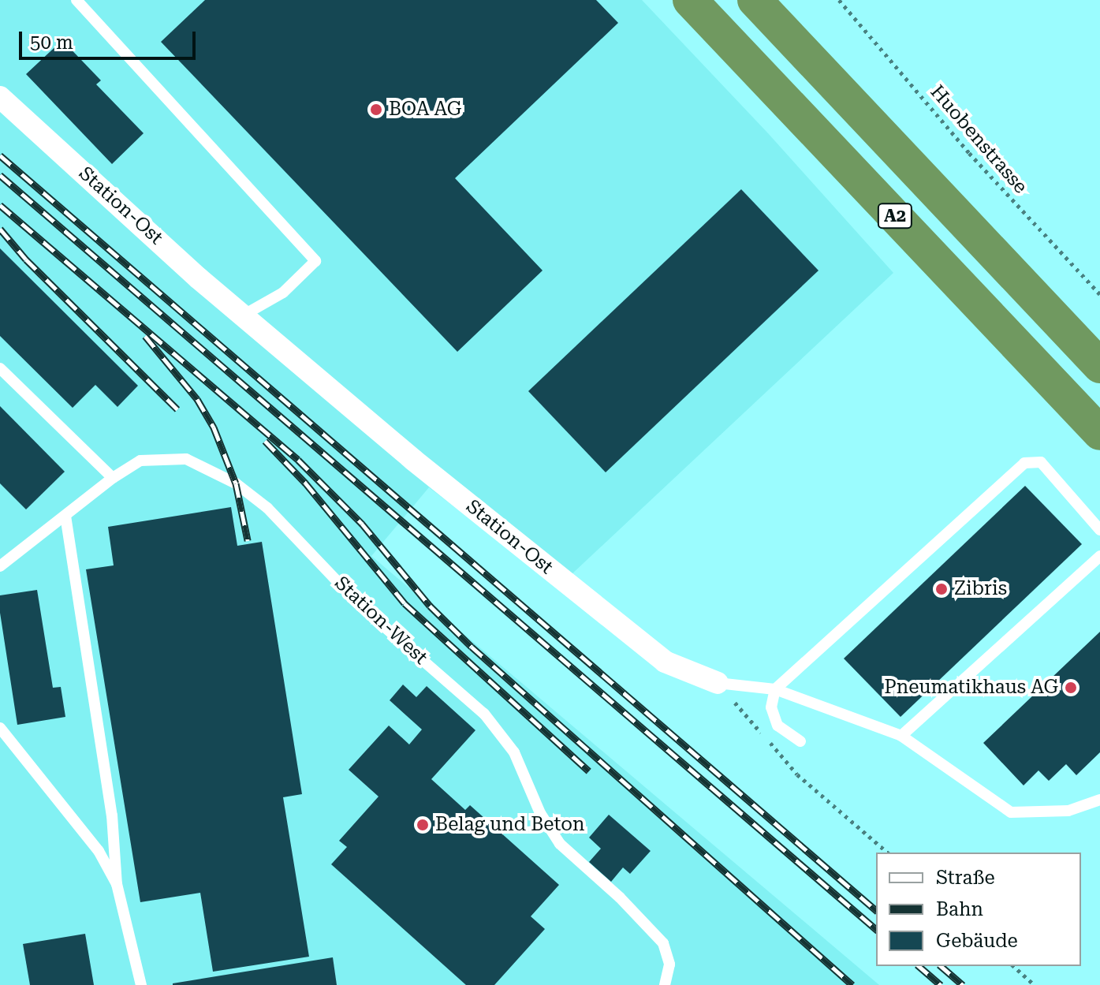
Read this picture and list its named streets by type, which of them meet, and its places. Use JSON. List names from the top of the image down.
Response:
{
  "streets": {
    "highway": ["A2"],
    "street": ["Station-Ost"],
    "lane": ["Station-West"],
    "path": ["Huobenstrasse"]
  },
  "places": [
    "BOA AG",
    "Zibris",
    "Pneumatikhaus AG",
    "Belag und Beton"
  ],
  "legend": ["Straße", "Bahn", "Gebäude"],
  "scale_bar": "50 m"
}
